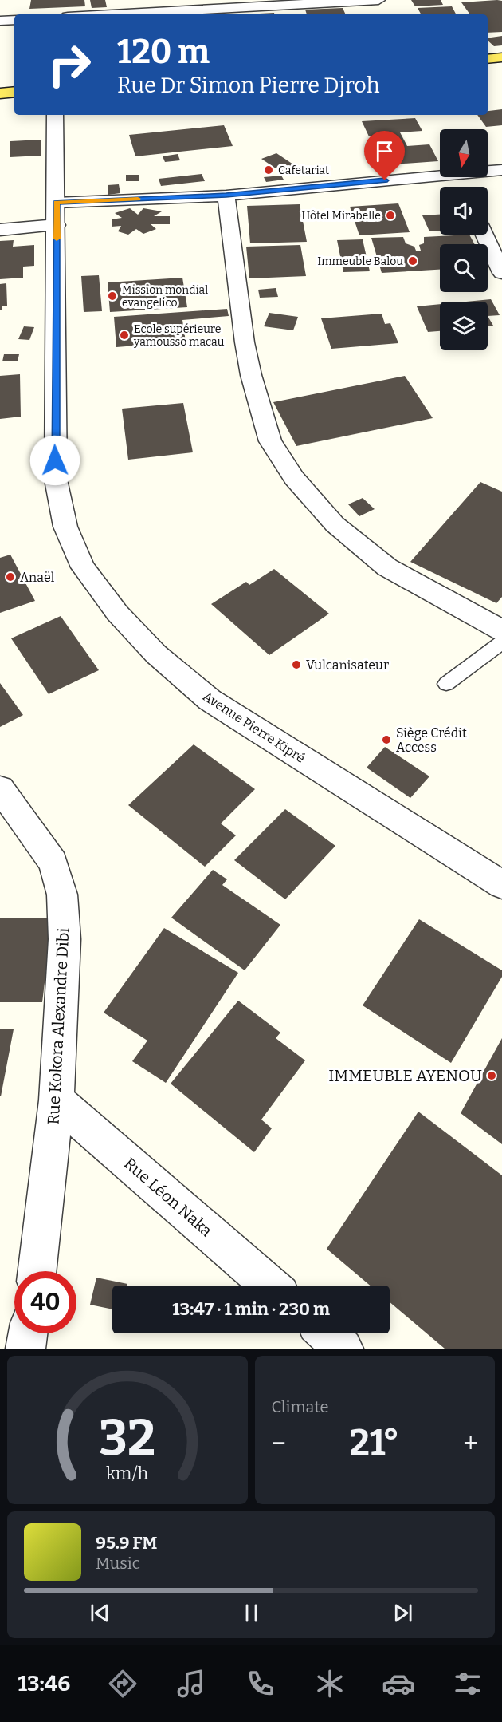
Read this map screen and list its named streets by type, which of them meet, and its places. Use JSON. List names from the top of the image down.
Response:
{
  "streets": {
    "street": ["Avenue Pierre Kipré", "Rue Kokora Alexandre Dibi", "Rue Léon Naka"]
  },
  "crossings": [
    ["Rue Kokora Alexandre Dibi", "Rue Léon Naka"]
  ],
  "places": [
    "Cafetariat",
    "Hôtel Mirabelle",
    "Immeuble Balou",
    "Mission mondial evangelico",
    "Ecole supérieure yamousso macau",
    "Anaël",
    "Vulcanisateur",
    "Siège Crédit Access",
    "IMMEUBLE AYENOU"
  ],
  "north": "bottom",
  "page": {
    "turn": ["120 m", "Rue Dr Simon Pierre Djroh"],
    "limit": "40",
    "trip": "13:47 · 1 min · 230 m",
    "tile": "Climate",
    "heat": ["−", "21°", "+"],
    "song": ["95.9 FM", "Music"],
    "tabs": "13:46",
    "gauge": ["32", "km/h"]
  }
}
